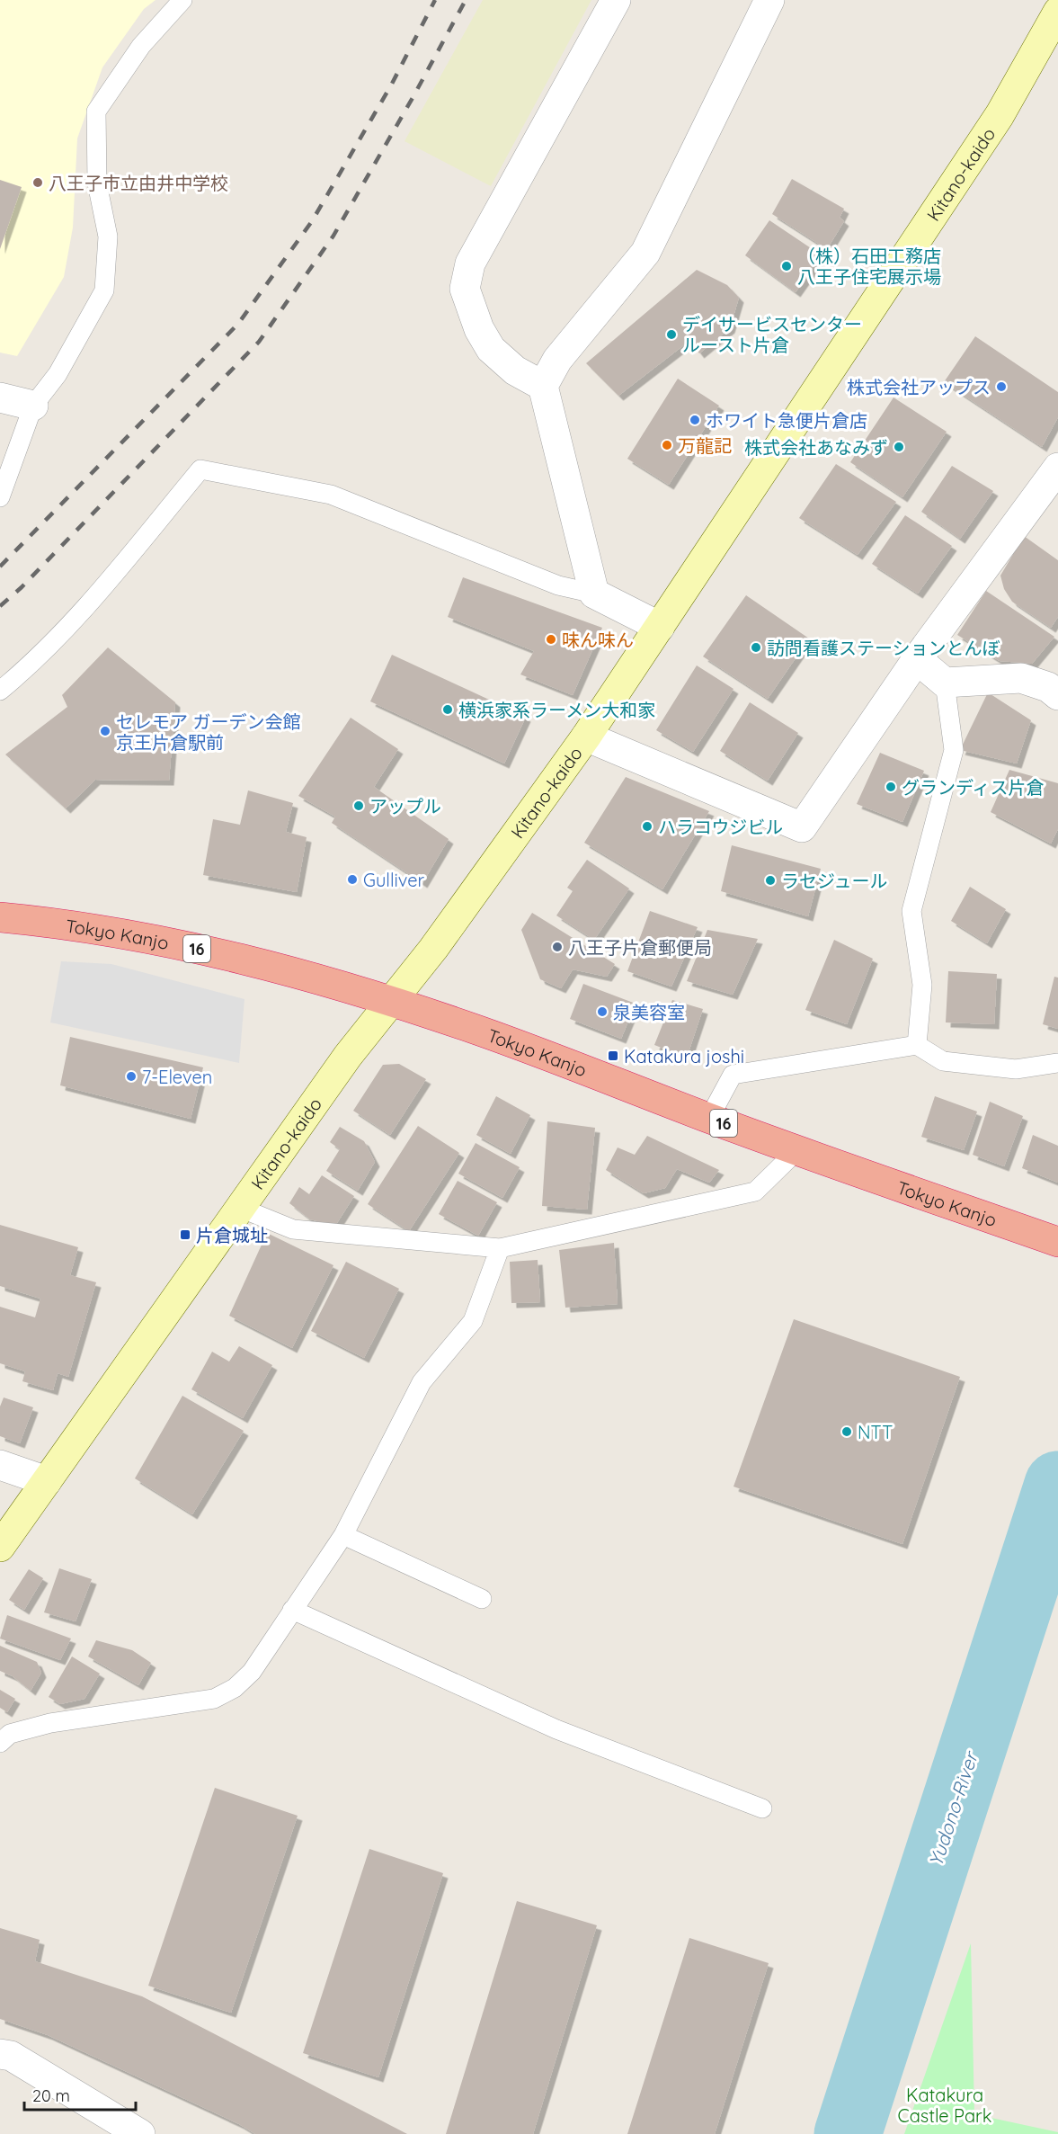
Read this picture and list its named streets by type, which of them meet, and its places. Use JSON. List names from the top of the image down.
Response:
{
  "streets": {
    "highway": ["Tokyo Kanjo", "16"],
    "main road": ["Kitano-kaido"]
  },
  "crossings": [
    ["Kitano-kaido", "Tokyo Kanjo"]
  ],
  "water": ["Yudono-River"],
  "parks": ["Katakura Castle Park"],
  "places": {
    "other": [
      "八王子市立由井中学校",
      "（株）石田工務店 八王子住宅展示場",
      "デイサービスセンター ルースト片倉",
      "株式会社アップス",
      "ホワイト急便片倉店",
      "万龍記",
      "株式会社あなみず",
      "味ん味ん",
      "訪問看護ステーションとんぼ",
      "横浜家系ラーメン大和家",
      "セレモア ガーデン会館 京王片倉駅前",
      "グランディス片倉",
      "アップル",
      "ハラコウジビル",
      "Gulliver",
      "ラセジュール",
      "八王子片倉郵便局",
      "泉美容室",
      "7-Eleven",
      "NTT"
    ],
    "transit": ["Katakura joshi", "片倉城址"]
  },
  "scale_bar": "20 m"
}
